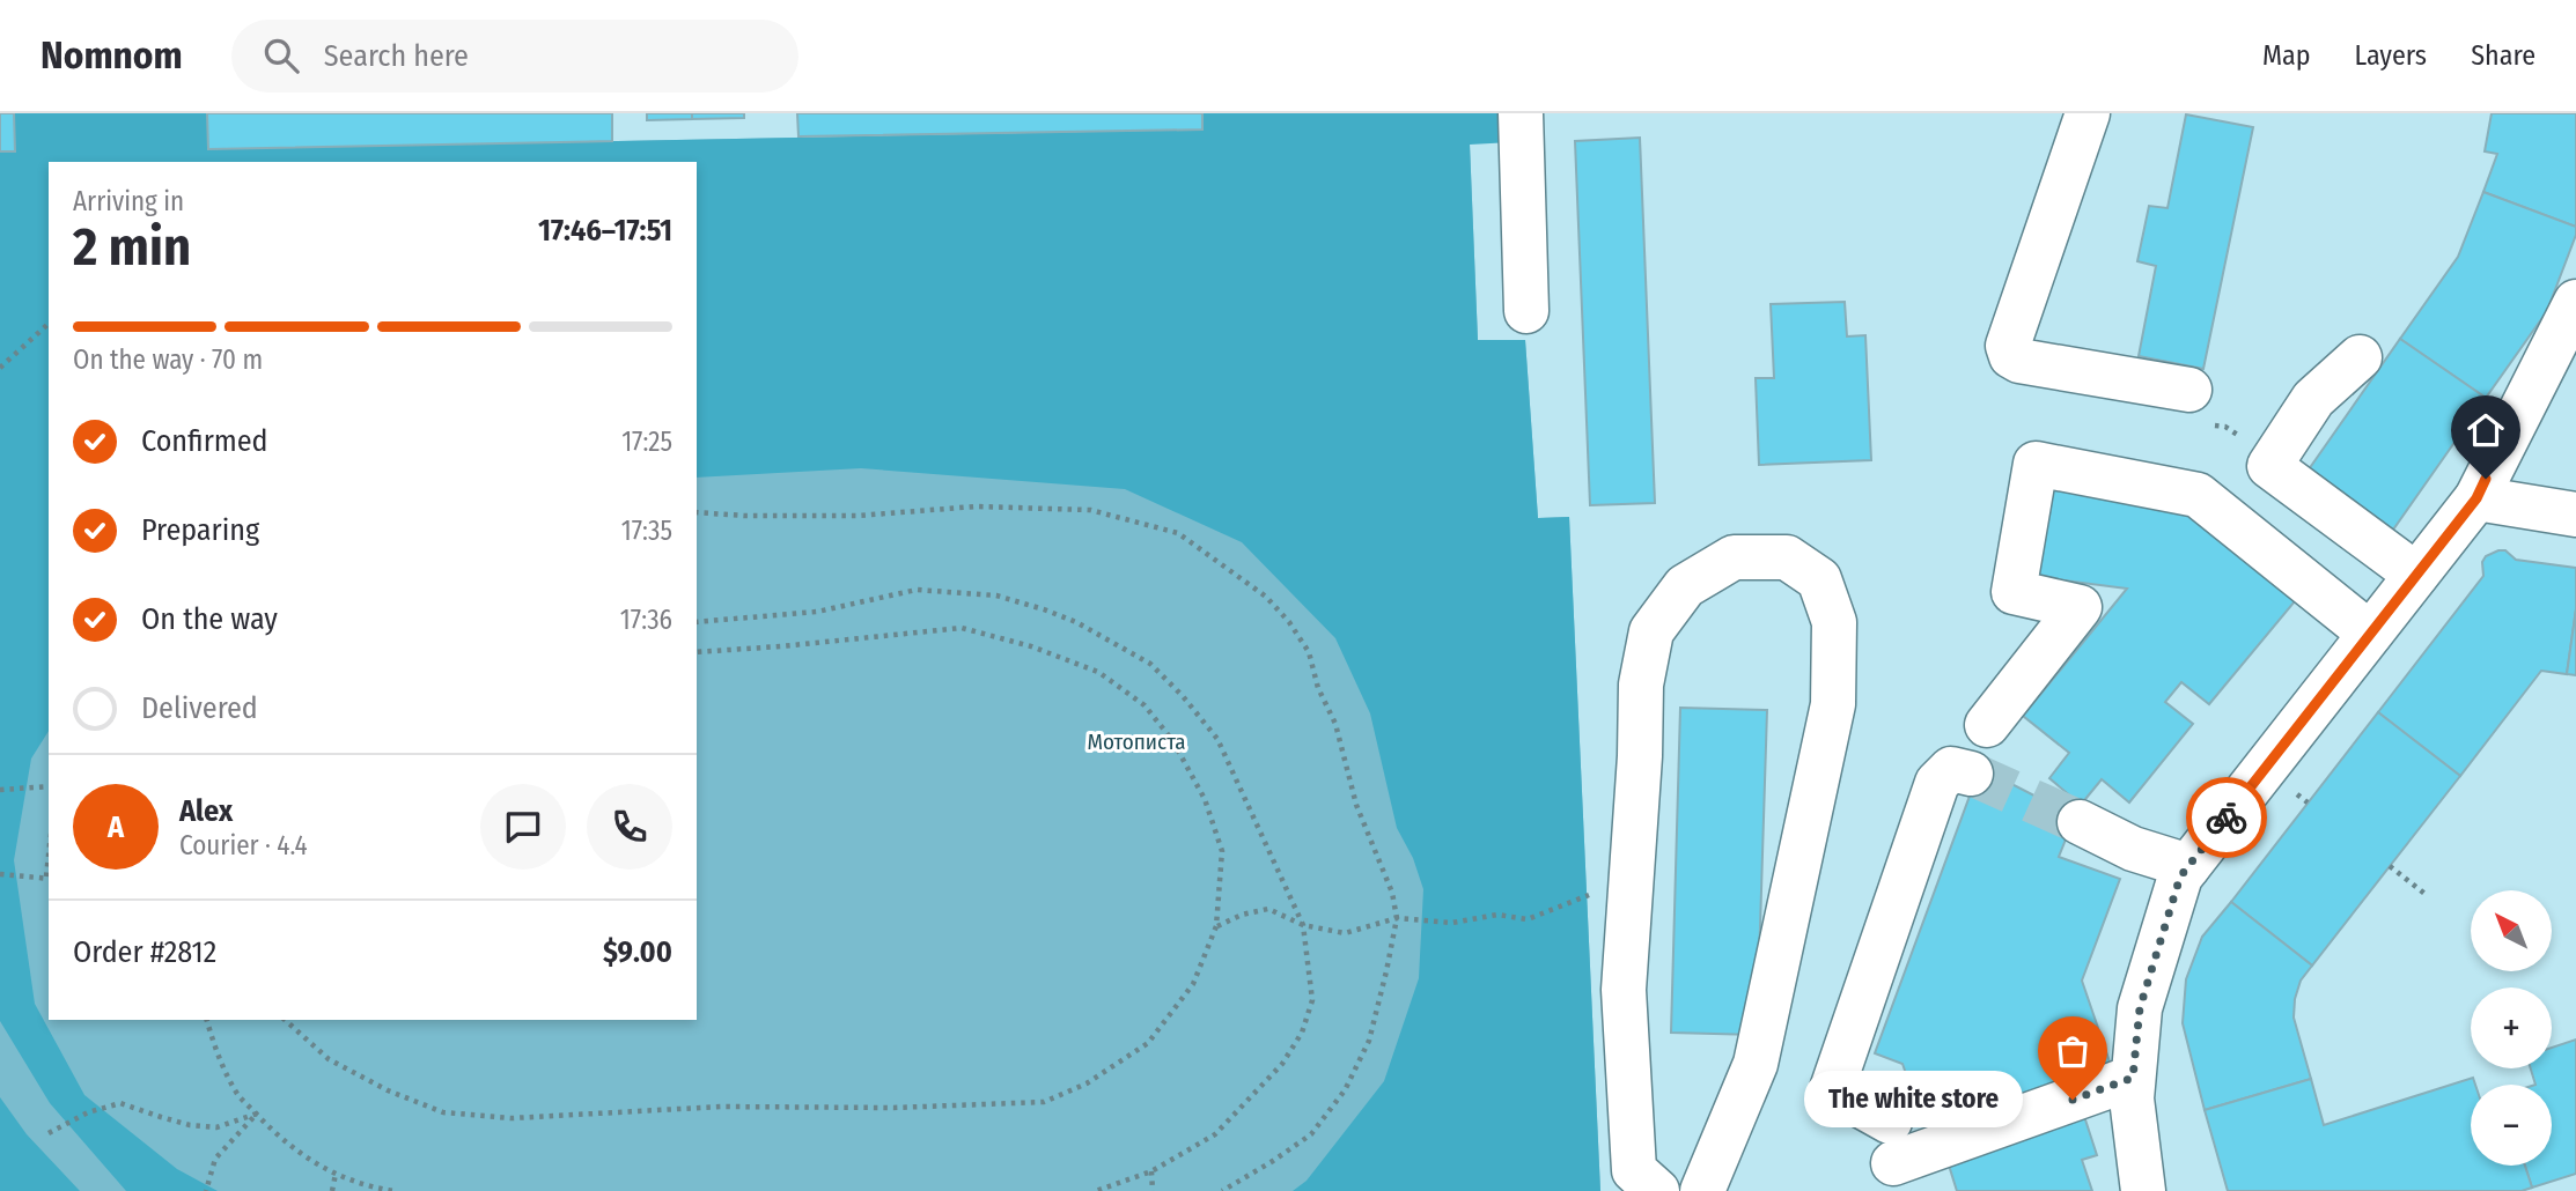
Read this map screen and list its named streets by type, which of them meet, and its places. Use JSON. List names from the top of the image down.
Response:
{
  "parks": ["Мотописта"],
  "places": ["The white store"],
  "north": "top left",
  "page": {
    "header": "Nomnom",
    "search": "Search here",
    "nav": ["Map", "Layers", "Share"],
    "heading": ["2 min", "Arriving in", "17:46–17:51"],
    "panel": [
      "Alex",
      "Courier · 4.4",
      "Order #2812",
      "$9.00"
    ],
    "bar": "On the way · 70 m",
    "list": [
      ["Confirmed", "17:25"],
      ["Preparing", "17:35"],
      ["On the way", "17:36"],
      "Delivered"
    ],
    "round": "A",
    "map_buttons": ["+", "−"],
    "bubble": "The white store"
  }
}
